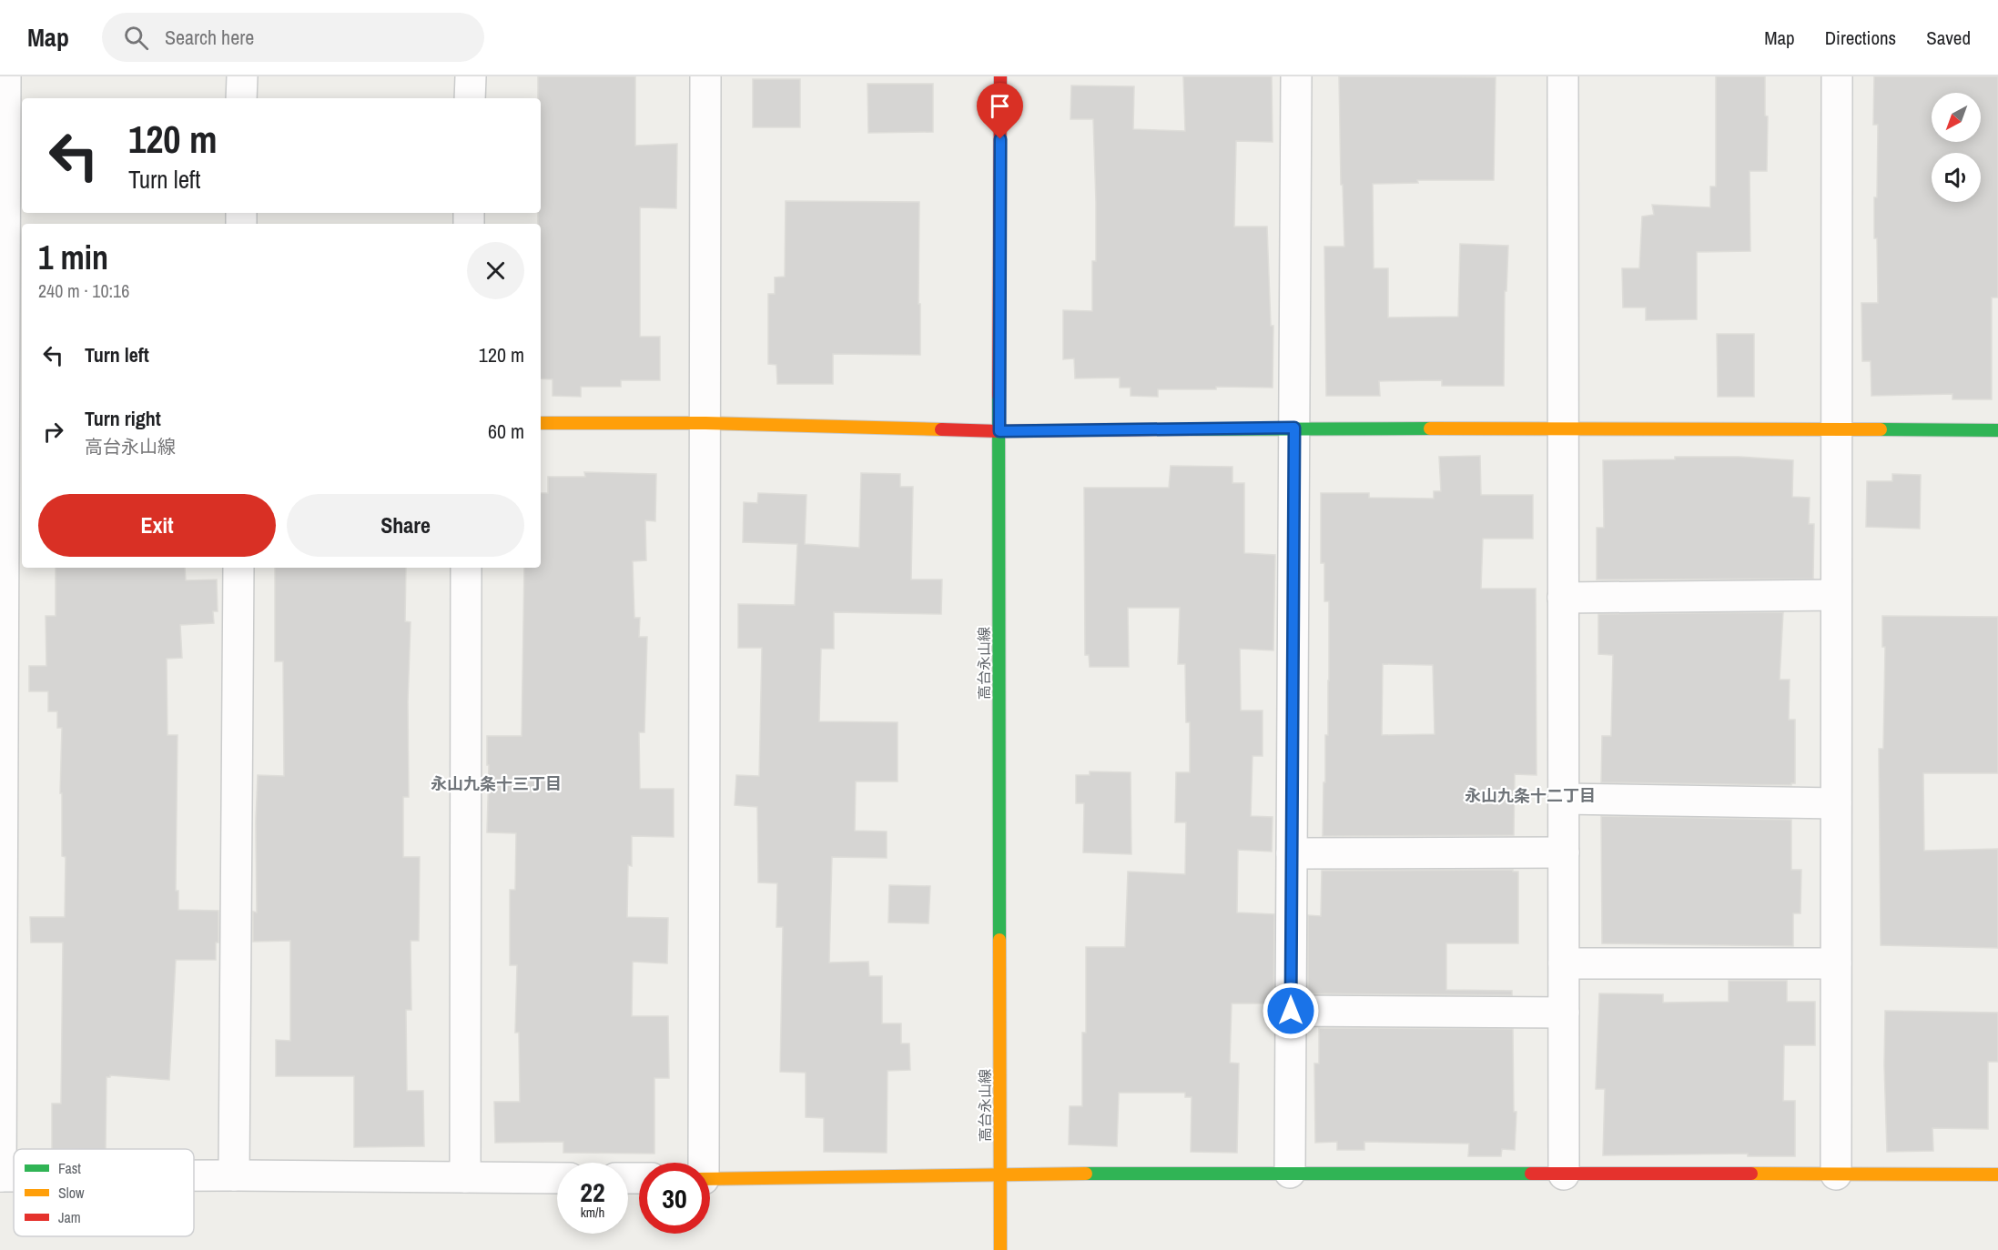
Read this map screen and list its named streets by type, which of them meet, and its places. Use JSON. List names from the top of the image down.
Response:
{
  "streets": {
    "street": ["高台永山線"]
  },
  "districts": ["永山九条十三丁目", "永山九条十二丁目"],
  "legend": ["Fast", "Slow", "Jam"],
  "north": "bottom left",
  "page": {
    "header": "Map",
    "search": "Search here",
    "nav": ["Map", "Directions", "Saved"],
    "turn": ["120 m", "Turn left"],
    "heading": ["1 min", "240 m · 10:16"],
    "list": [
      {
        "name": "Turn left",
        "value": "120 m"
      },
      {
        "name": "Turn right",
        "note": "高台永山線",
        "value": "60 m"
      }
    ],
    "buttons": ["Exit", "Share"],
    "speed": "22 km/h",
    "limit": "30"
  }
}
